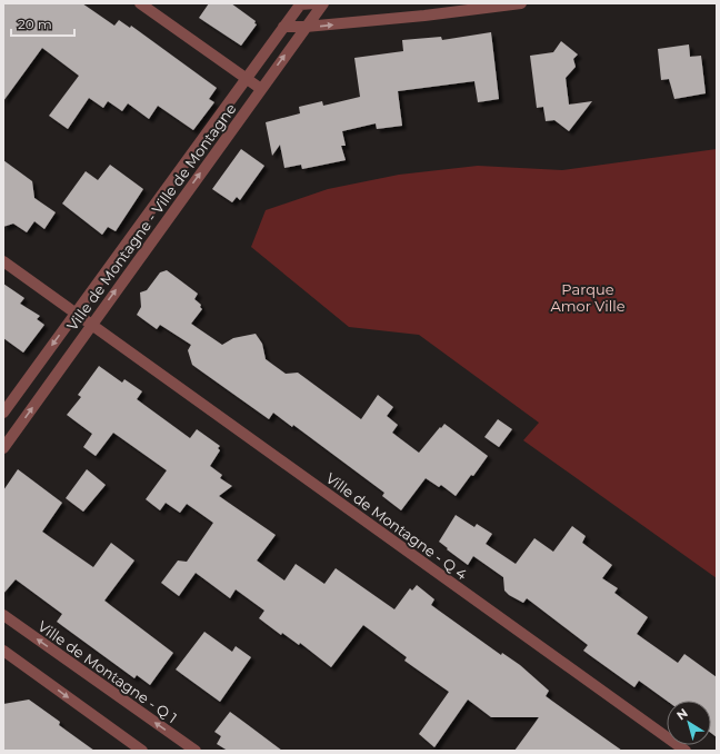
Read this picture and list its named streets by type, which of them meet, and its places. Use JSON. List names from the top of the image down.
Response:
{
  "streets": {
    "street": ["Ville de Montagne - Ville de Montagne", "Ville de Montagne - Q 4", "Ville de Montagne - Q 1"]
  },
  "crossings": [
    ["Ville de Montagne - Ville de Montagne", "Ville de Montagne - Q 4"]
  ],
  "parks": ["Parque Amor Ville"],
  "scale_bar": "20 m",
  "north": "top left"
}
